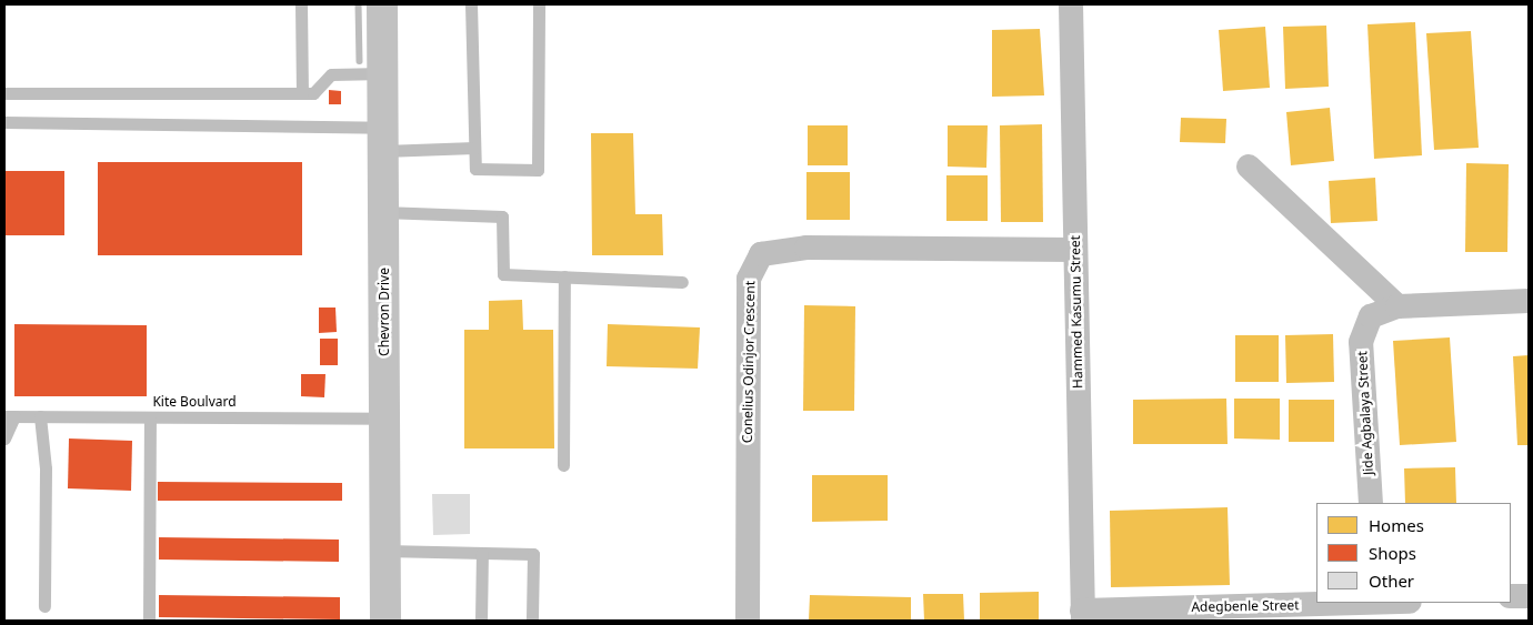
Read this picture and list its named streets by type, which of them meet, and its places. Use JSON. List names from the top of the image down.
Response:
{
  "streets": {
    "main road": ["Chevron Drive"],
    "street": [
      "Hammed Kasumu Street",
      "Conelius Odinjor Crescent",
      "Jide Agbalaya Street",
      "Adegbenle Street"
    ],
    "lane": ["Kite Boulvard"]
  },
  "crossings": [
    ["Chevron Drive", "Kite Boulvard"],
    ["Hammed Kasumu Street", "Conelius Odinjor Crescent"],
    ["Hammed Kasumu Street", "Adegbenle Street"]
  ],
  "legend": ["Homes", "Shops", "Other"]
}
